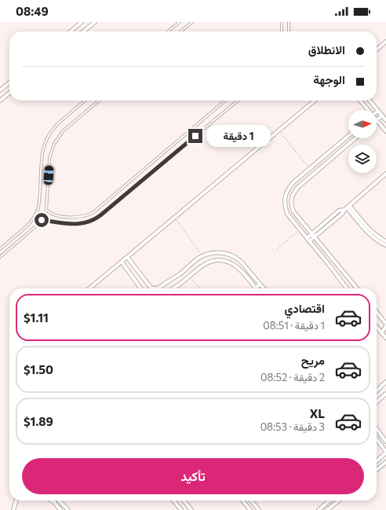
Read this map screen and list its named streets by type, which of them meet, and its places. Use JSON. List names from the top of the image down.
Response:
{
  "north": "right",
  "page": {
    "status": "08:49",
    "banner": ["الانطلاق", "الوجهة"],
    "bubble": "1 دقيقة",
    "list": [
      {
        "name": "اقتصادي",
        "note": "1 دقيقة · 08:51",
        "value": "$1.11"
      },
      {
        "name": "مريح",
        "note": "2 دقيقة · 08:52",
        "value": "$1.50"
      },
      {
        "name": "XL",
        "note": "3 دقيقة · 08:53",
        "value": "$1.89"
      }
    ],
    "buttons": "تأكيد"
  }
}
